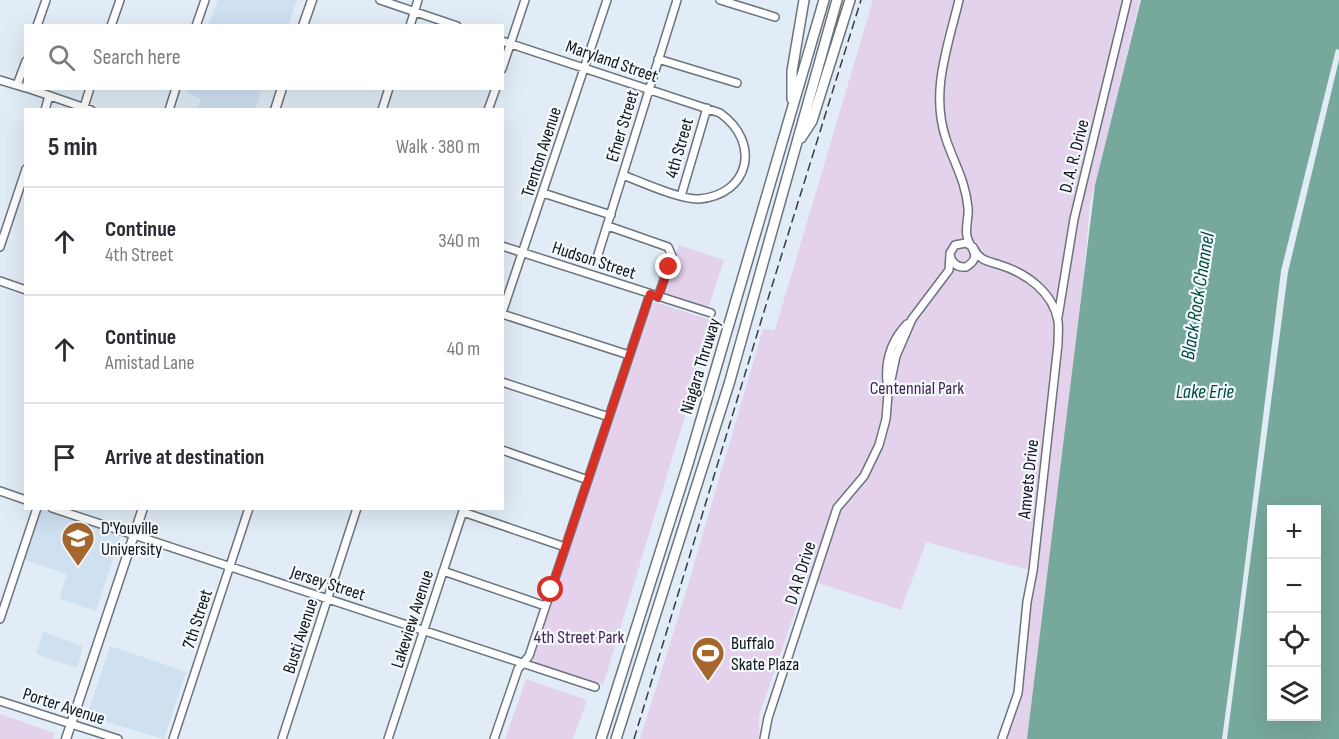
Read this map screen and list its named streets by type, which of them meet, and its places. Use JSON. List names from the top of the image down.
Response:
{
  "streets": {
    "highway": ["Niagara Thruway"],
    "street": [
      "Maryland Street",
      "Efner Street",
      "4th Street",
      "Trenton Avenue",
      "D. A. R. Drive",
      "Hudson Street",
      "Amvets Drive",
      "D A R Drive",
      "Jersey Street",
      "7th Street",
      "Lakeview Avenue",
      "Busti Avenue",
      "Porter Avenue"
    ]
  },
  "crossings": [
    ["Maryland Street", "Efner Street"],
    ["Maryland Street", "4th Street"],
    ["Maryland Street", "Trenton Avenue"],
    ["Trenton Avenue", "Hudson Street"],
    ["D. A. R. Drive", "Amvets Drive"],
    ["Jersey Street", "7th Street"],
    ["Jersey Street", "Lakeview Avenue"],
    ["Jersey Street", "Busti Avenue"]
  ],
  "water": ["Black Rock Channel", "Lake Erie"],
  "parks": ["Centennial Park", "4th Street Park"],
  "places": {
    "school or university": ["D'Youville University"],
    "sports": ["Buffalo Skate Plaza"]
  },
  "page": {
    "search": "Search here",
    "heading": ["5 min", "Walk · 380 m"],
    "list": [
      ["Continue", "4th Street", "340 m"],
      ["Continue", "Amistad Lane", "40 m"],
      "Arrive at destination"
    ],
    "map_buttons": ["+", "−"]
  }
}
